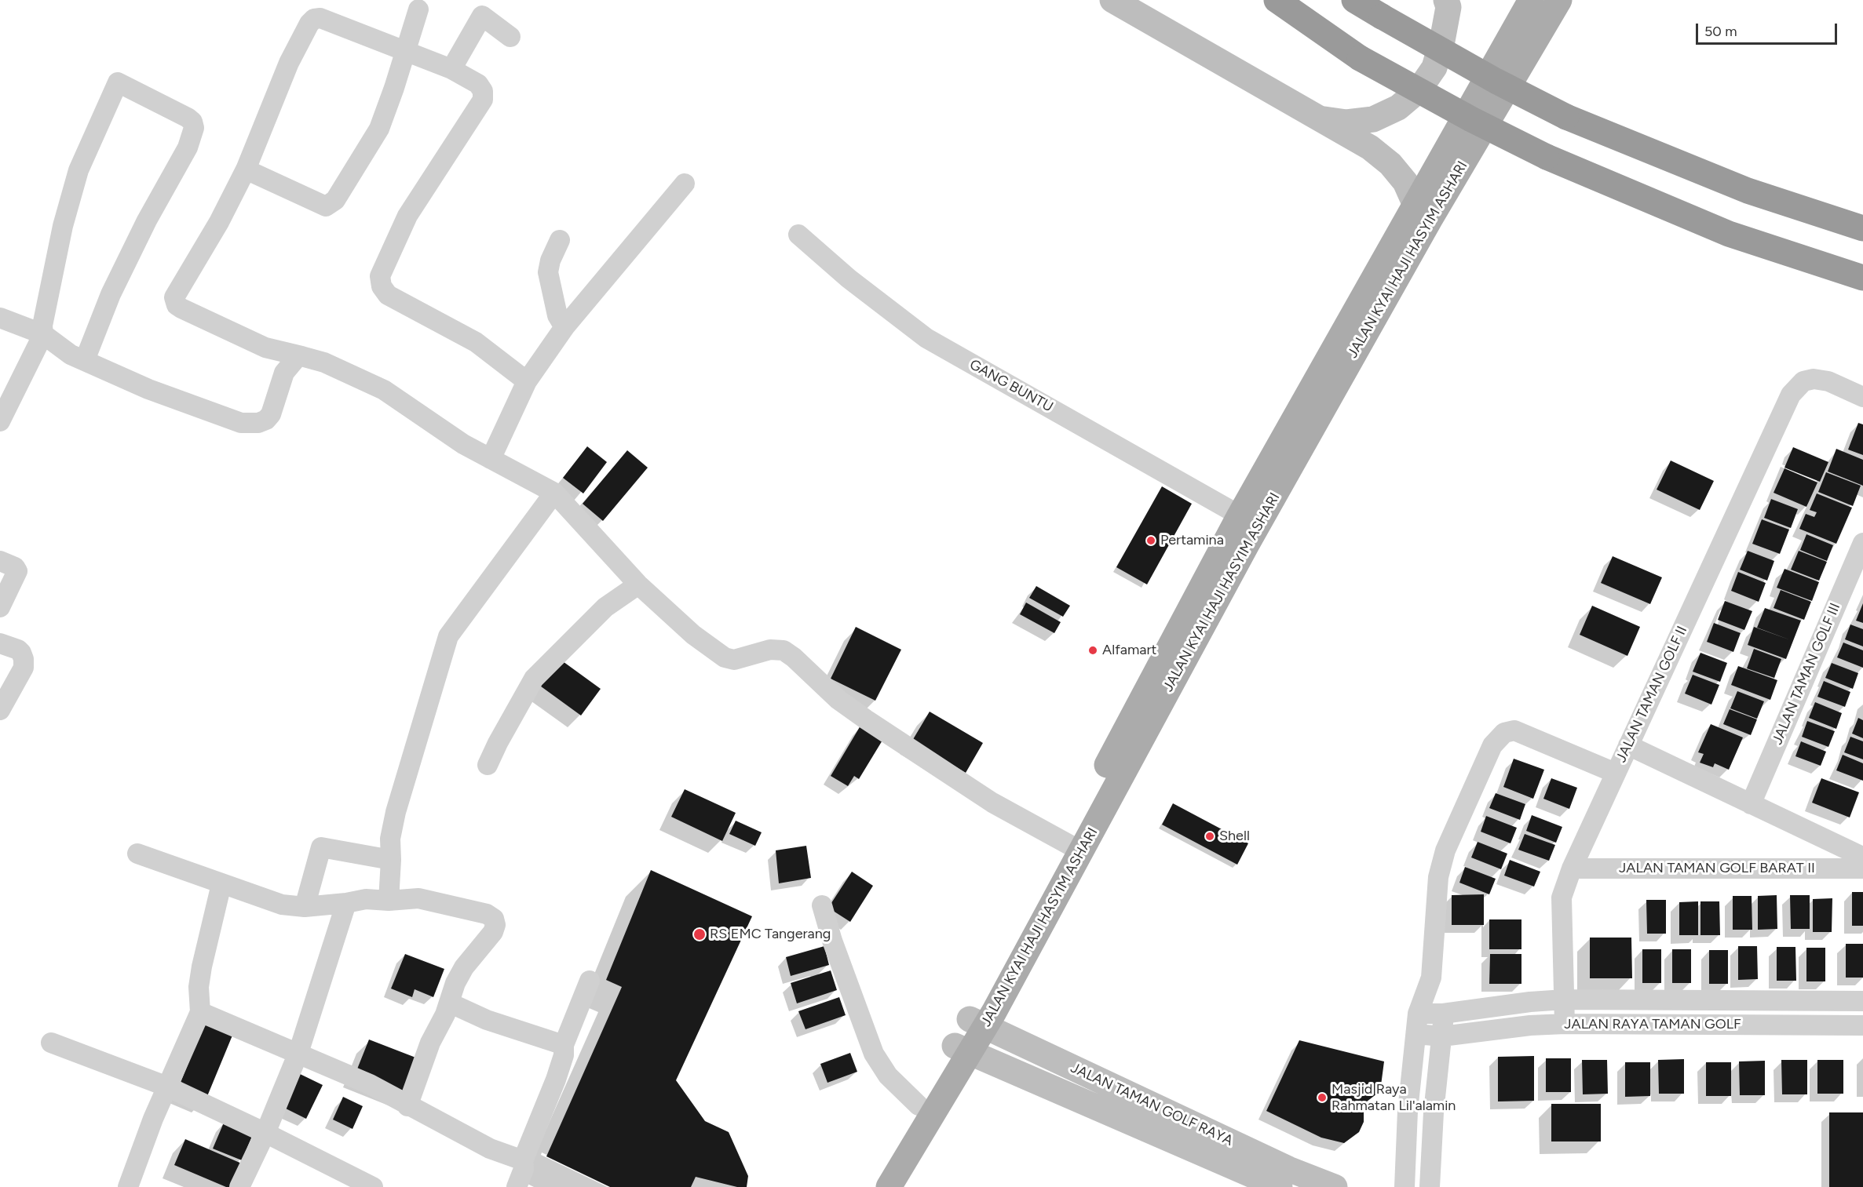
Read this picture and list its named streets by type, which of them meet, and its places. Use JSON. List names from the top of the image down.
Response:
{
  "streets": {
    "main road": ["JALAN KYAI HAJI HASYIM ASHARI"],
    "street": [
      "GANG BUNTU",
      "JALAN TAMAN GOLF III",
      "JALAN TAMAN GOLF II",
      "JALAN TAMAN GOLF BARAT II",
      "JALAN RAYA TAMAN GOLF",
      "JALAN TAMAN GOLF RAYA"
    ]
  },
  "crossings": [
    ["JALAN KYAI HAJI HASYIM ASHARI", "GANG BUNTU"],
    ["JALAN KYAI HAJI HASYIM ASHARI", "JALAN TAMAN GOLF RAYA"],
    ["JALAN TAMAN GOLF III", "JALAN TAMAN GOLF BARAT II"],
    ["JALAN TAMAN GOLF II", "JALAN TAMAN GOLF BARAT II"],
    ["JALAN TAMAN GOLF II", "JALAN RAYA TAMAN GOLF"]
  ],
  "places": [
    "Pertamina",
    "Alfamart",
    "Shell",
    "RS EMC Tangerang",
    "Masjid Raya Rahmatan Lil'alamin"
  ],
  "scale_bar": "50 m"
}
